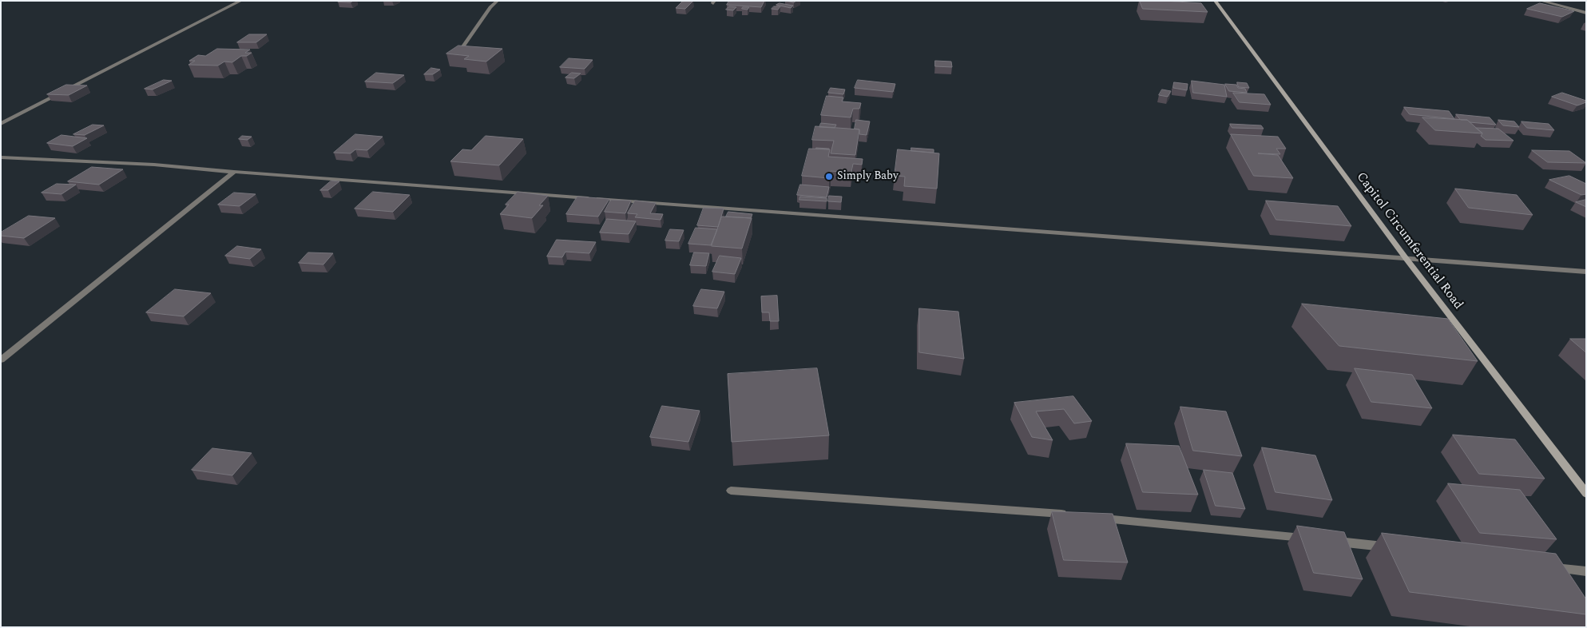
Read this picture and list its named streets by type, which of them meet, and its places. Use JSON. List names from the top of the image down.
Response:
{
  "streets": {
    "main road": ["Capitol Circumferential Road"]
  },
  "places": ["Simply Baby"]
}
